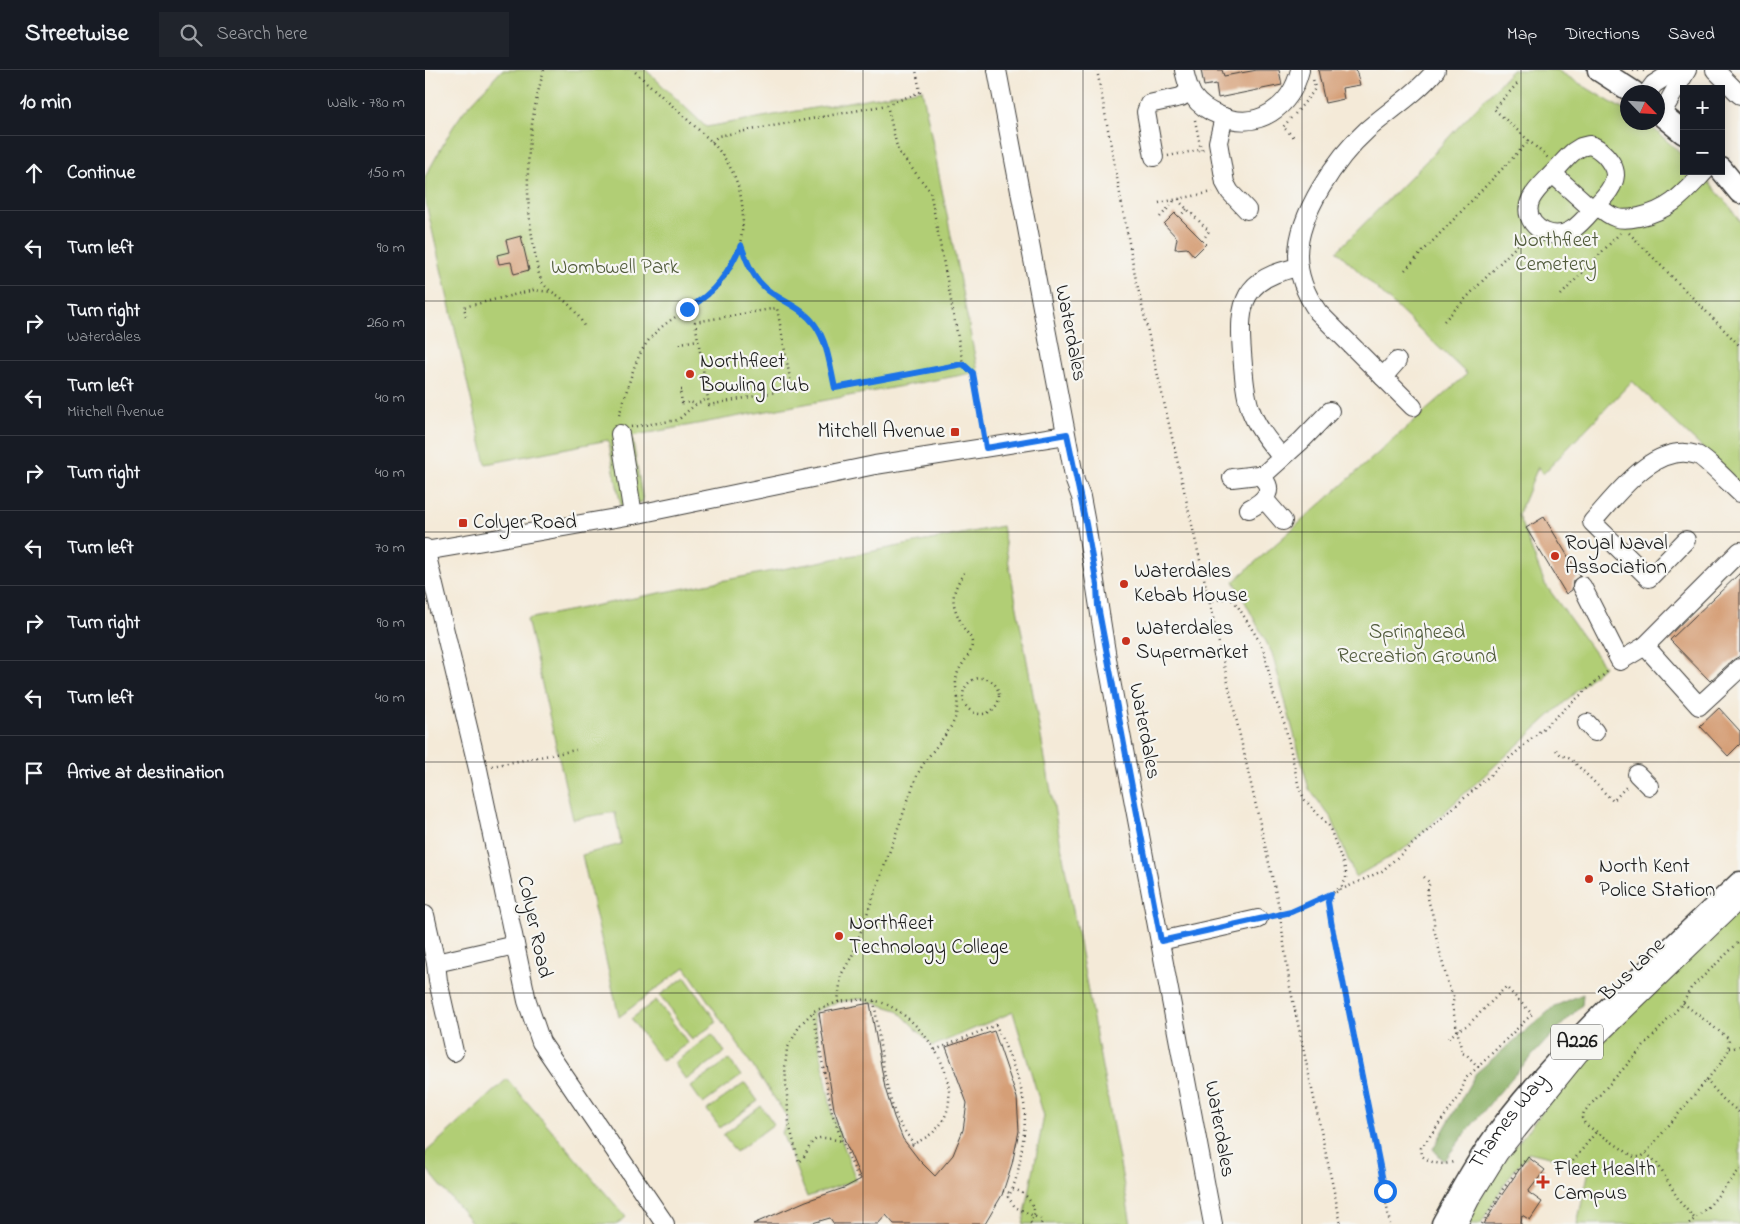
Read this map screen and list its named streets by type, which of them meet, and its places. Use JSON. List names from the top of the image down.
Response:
{
  "streets": {
    "main road": ["A226", "Thames Way"],
    "street": ["Waterdales", "Colyer Road", "Bus Lane"]
  },
  "parks": ["Northfleet Cemetery", "Wombwell Park", "Springhead Recreation Ground"],
  "places": {
    "other": [
      "Northfleet Bowling Club",
      "Royal Naval Association",
      "Waterdales Kebab House",
      "Waterdales Supermarket",
      "North Kent Police Station",
      "Northfleet Technology College"
    ],
    "transit": ["Mitchell Avenue", "Colyer Road"],
    "health": ["Fleet Health Campus"]
  },
  "north": "bottom right",
  "page": {
    "header": "Streetwise",
    "search": "Search here",
    "nav": ["Map", "Directions", "Saved"],
    "heading": ["10 min", "Walk · 780 m"],
    "map_buttons": ["+", "−"],
    "list": [
      ["Continue", "150 m"],
      ["Turn left", "90 m"],
      ["Turn right", "Waterdales", "260 m"],
      ["Turn left", "Mitchell Avenue", "40 m"],
      ["Turn right", "40 m"],
      ["Turn left", "70 m"],
      ["Turn right", "90 m"],
      ["Turn left", "40 m"],
      "Arrive at destination"
    ]
  }
}
